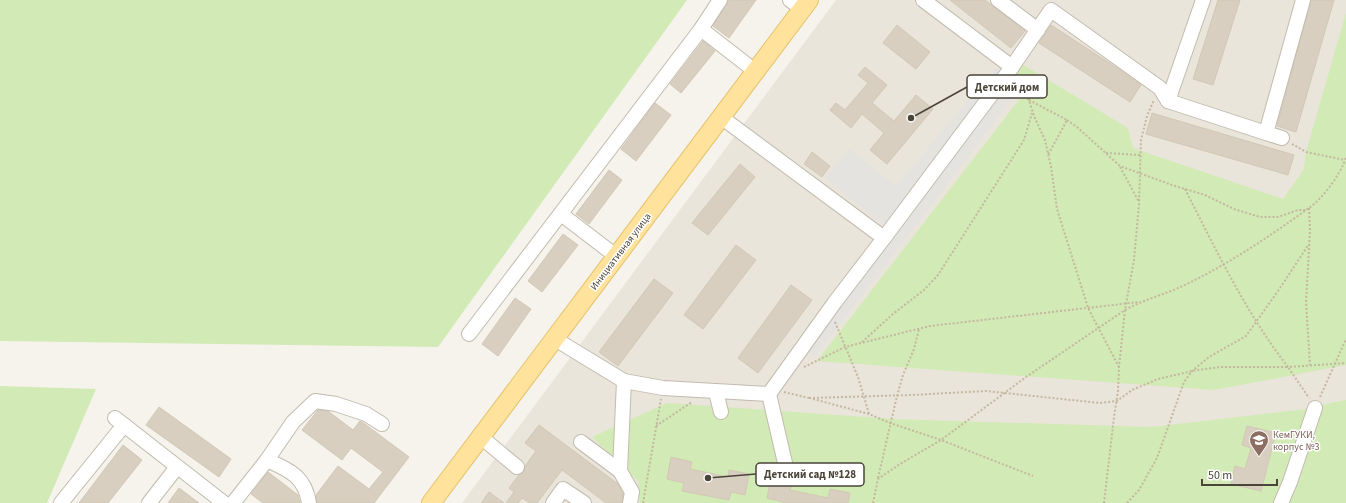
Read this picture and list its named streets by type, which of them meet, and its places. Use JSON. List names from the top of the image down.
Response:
{
  "streets": {
    "main road": ["Инициативная улица"]
  },
  "places": {
    "other": ["Детский дом", "Детский сад №128"],
    "school or university": ["КемГУКИ, корпус №3"]
  },
  "scale_bar": "50 m"
}
